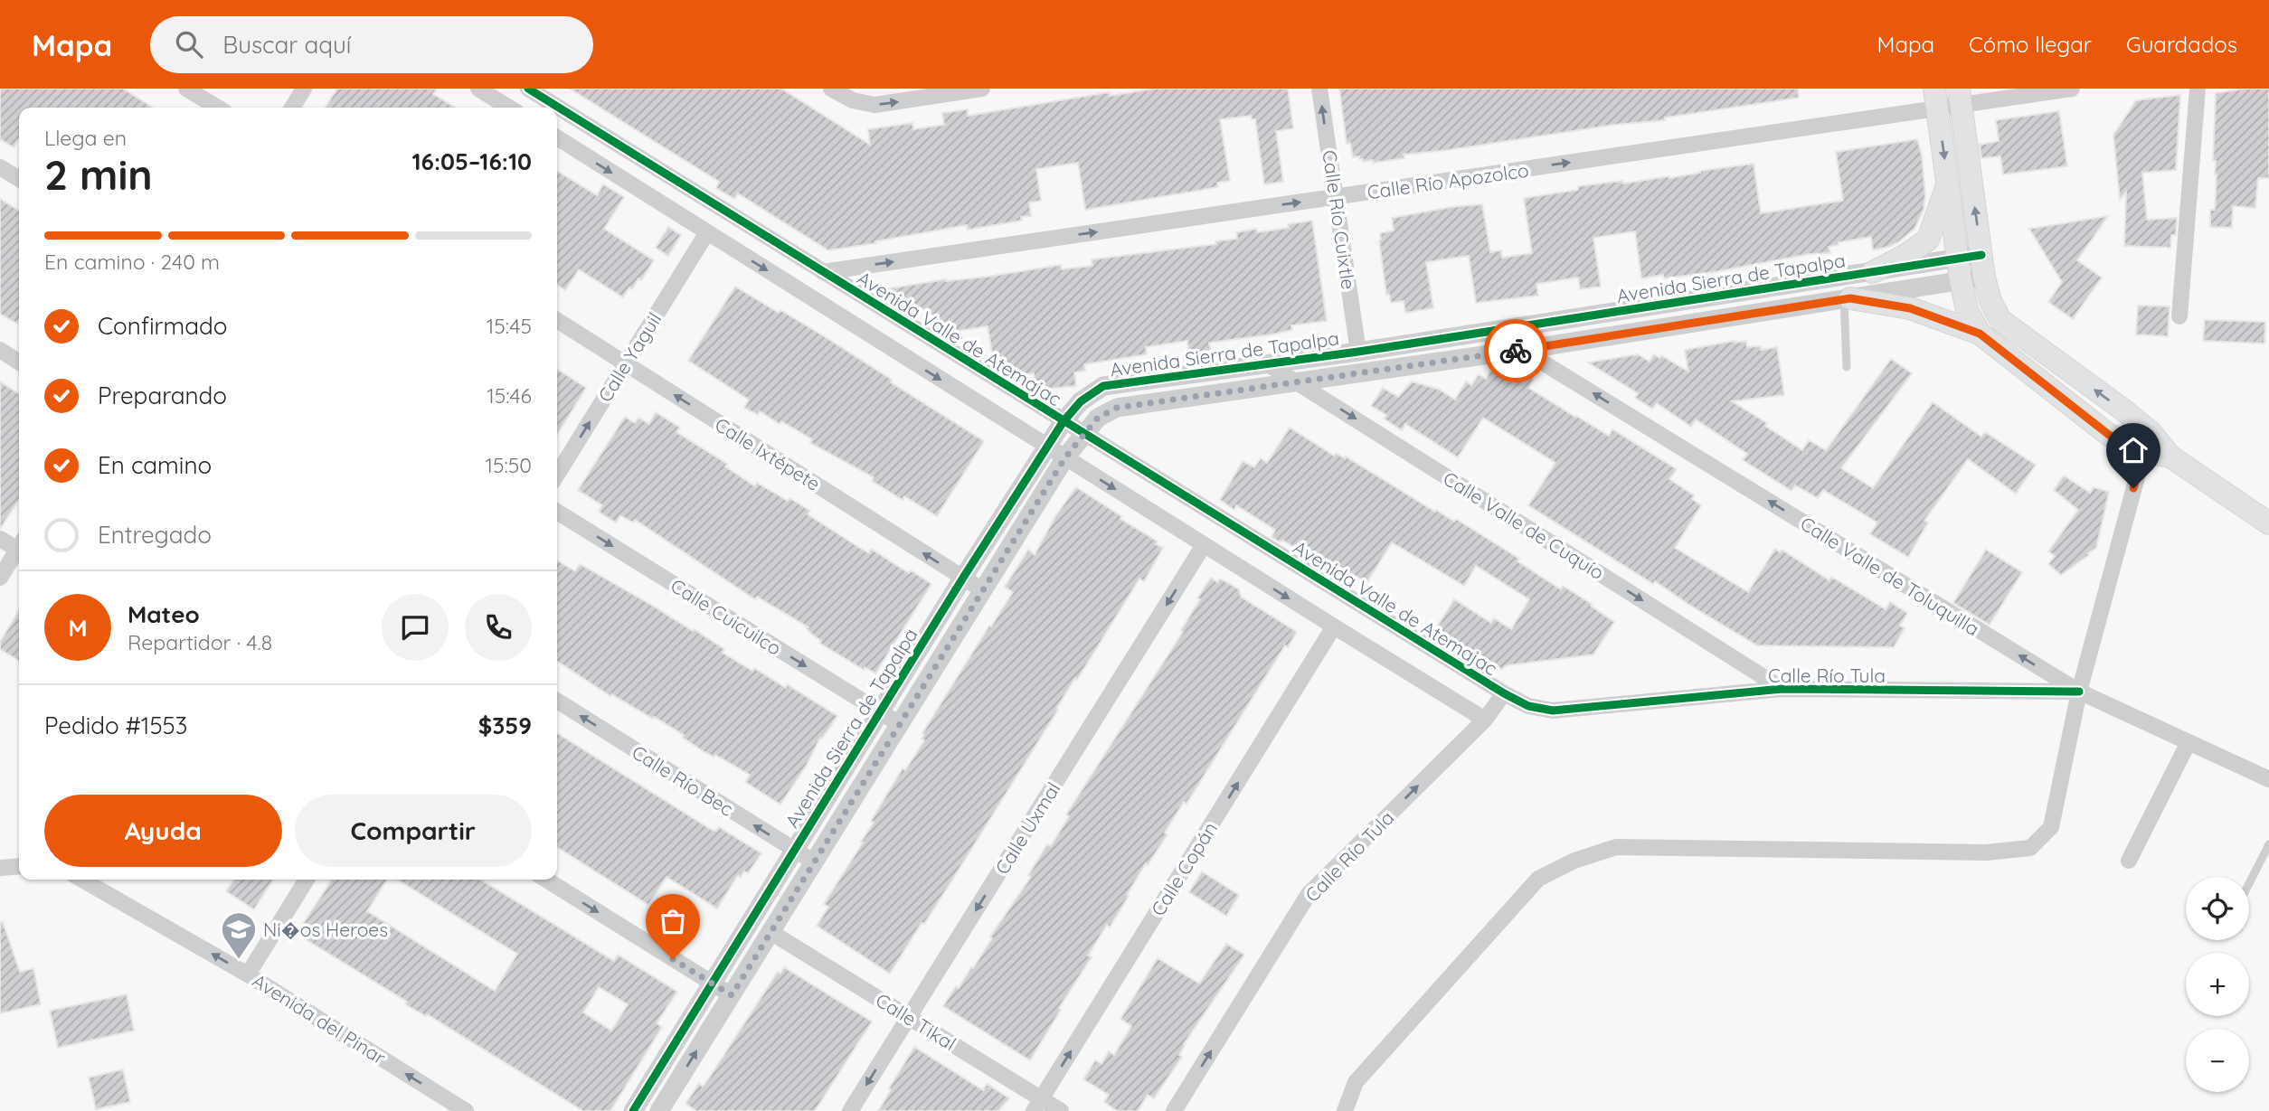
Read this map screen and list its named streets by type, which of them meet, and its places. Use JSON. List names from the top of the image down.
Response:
{
  "streets": {
    "street": [
      "Calle Río Apozolco",
      "Calle Río Cuixtle",
      "Avenida Sierra de Tapalpa",
      "Avenida Valle de Atemajac",
      "Calle Yaguil",
      "Calle Ixtépete",
      "Calle Valle de Cuquío",
      "Calle Valle de Toluquilla",
      "Calle Cuicuilco",
      "Calle Río Tula",
      "Calle Río Bec",
      "Calle Uxmal",
      "Calle Copán",
      "Avenida del Pinar",
      "Calle Tikal"
    ]
  },
  "crossings": [
    ["Calle Río Apozolco", "Calle Río Cuixtle"],
    ["Calle Río Apozolco", "Avenida Valle de Atemajac"],
    ["Calle Río Cuixtle", "Avenida Sierra de Tapalpa"],
    ["Avenida Sierra de Tapalpa", "Avenida Valle de Atemajac"],
    ["Avenida Sierra de Tapalpa", "Calle Ixtépete"],
    ["Avenida Sierra de Tapalpa", "Calle Valle de Cuquío"],
    ["Avenida Sierra de Tapalpa", "Calle Valle de Toluquilla"],
    ["Avenida Sierra de Tapalpa", "Calle Cuicuilco"],
    ["Avenida Sierra de Tapalpa", "Calle Río Bec"],
    ["Avenida Sierra de Tapalpa", "Calle Tikal"],
    ["Avenida Valle de Atemajac", "Calle Río Tula"],
    ["Calle Yaguil", "Calle Ixtépete"],
    ["Calle Valle de Cuquío", "Calle Río Tula"],
    ["Calle Valle de Toluquilla", "Calle Río Tula"],
    ["Calle Uxmal", "Calle Tikal"],
    ["Calle Copán", "Calle Tikal"]
  ],
  "one_way": [
    "Calle Río Apozolco",
    "Calle Río Cuixtle",
    "Calle Yaguil",
    "Calle Ixtépete",
    "Calle Valle de Cuquío",
    "Calle Valle de Toluquilla",
    "Calle Cuicuilco",
    "Calle Río Tula",
    "Calle Río Bec",
    "Calle Uxmal",
    "Calle Copán",
    "Avenida del Pinar"
  ],
  "places": {
    "school or university": ["Ni�os Heroes"]
  },
  "page": {
    "header": "Mapa",
    "search": "Buscar aquí",
    "nav": ["Mapa", "Cómo llegar", "Guardados"],
    "heading": ["2 min", "Llega en", "16:05–16:10"],
    "panel": [
      "Mateo",
      "Repartidor · 4.8",
      "Pedido #1553",
      "$359"
    ],
    "bar": "En camino · 240 m",
    "list": [
      ["Confirmado", "15:45"],
      ["Preparando", "15:46"],
      ["En camino", "15:50"],
      "Entregado"
    ],
    "round": "M",
    "buttons": ["Ayuda", "Compartir"],
    "map_buttons": ["+", "−"]
  }
}
